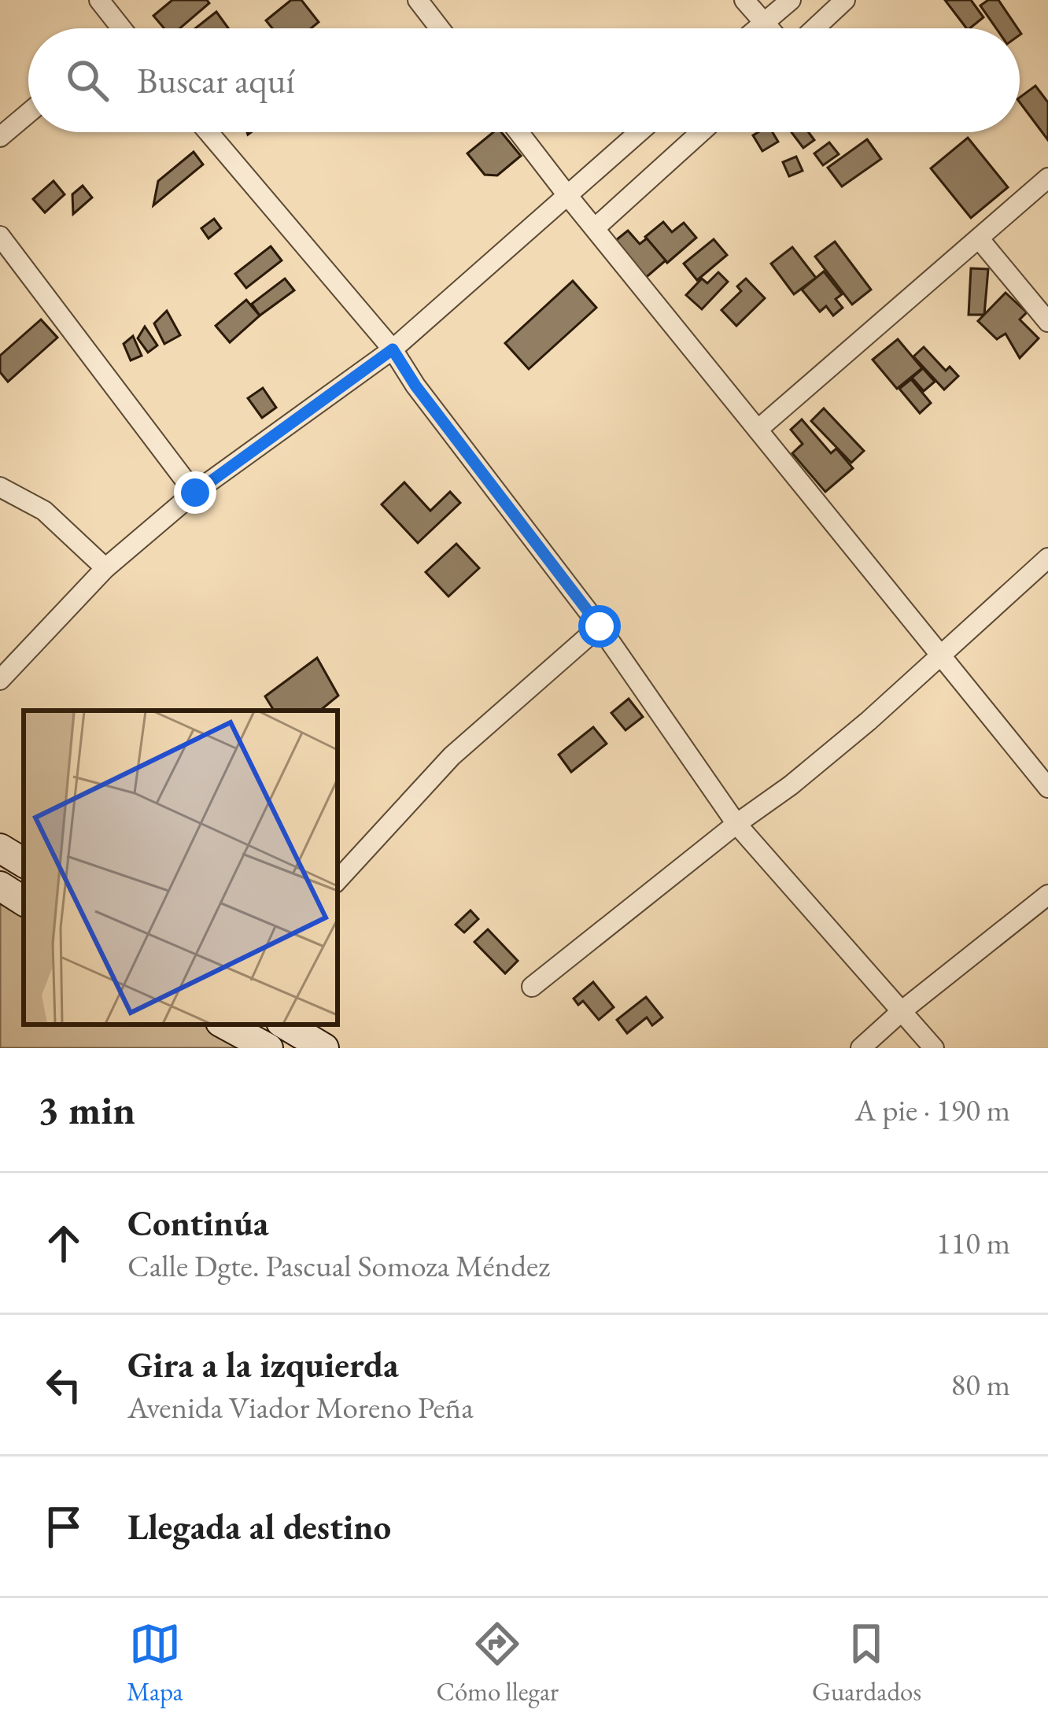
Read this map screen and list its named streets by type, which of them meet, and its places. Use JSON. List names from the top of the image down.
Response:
{
  "page": {
    "search": "Buscar aquí",
    "heading": ["3 min", "A pie · 190 m"],
    "list": [
      ["Continúa", "Calle Dgte. Pascual Somoza Méndez", "110 m"],
      ["Gira a la izquierda", "Avenida Viador Moreno Peña", "80 m"],
      "Llegada al destino"
    ],
    "nav": ["Mapa", "Cómo llegar", "Guardados"]
  }
}
